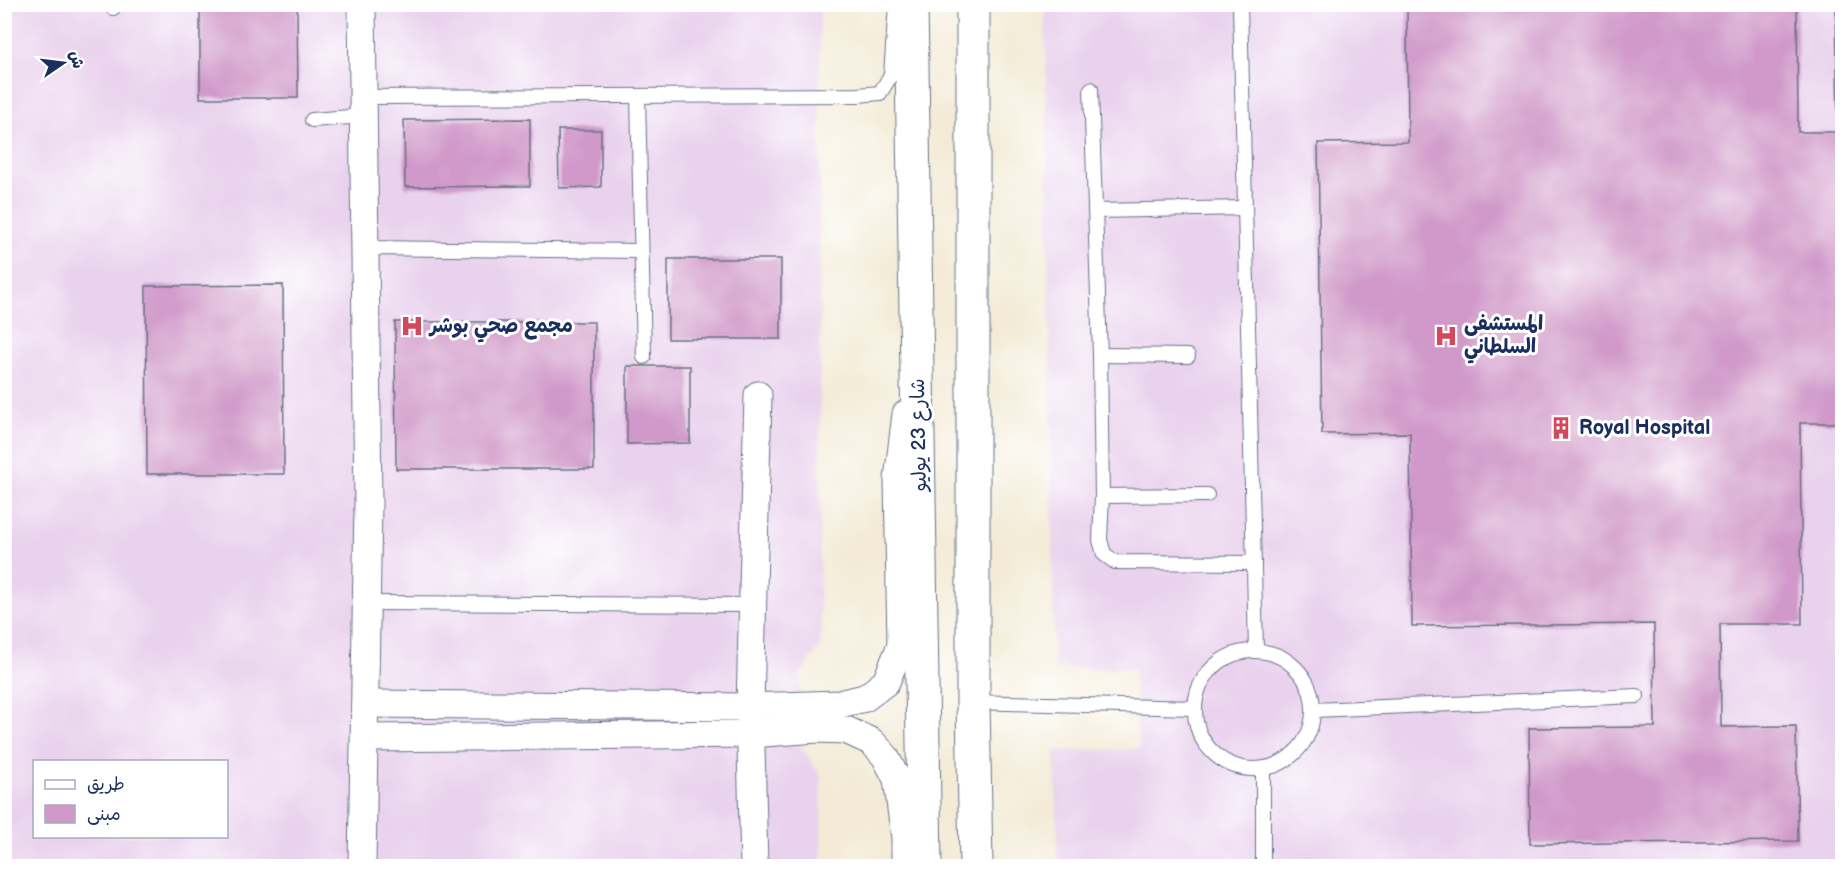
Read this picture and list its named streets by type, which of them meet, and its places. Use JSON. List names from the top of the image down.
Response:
{
  "streets": {
    "main road": ["شارع 23 يوليو"]
  },
  "places": {
    "hospital": ["مجمع صحي بوشر", "المستشفى السلطاني"],
    "building": ["Royal Hospital"]
  },
  "legend": ["طريق", "مبنى"],
  "north": "right"
}
